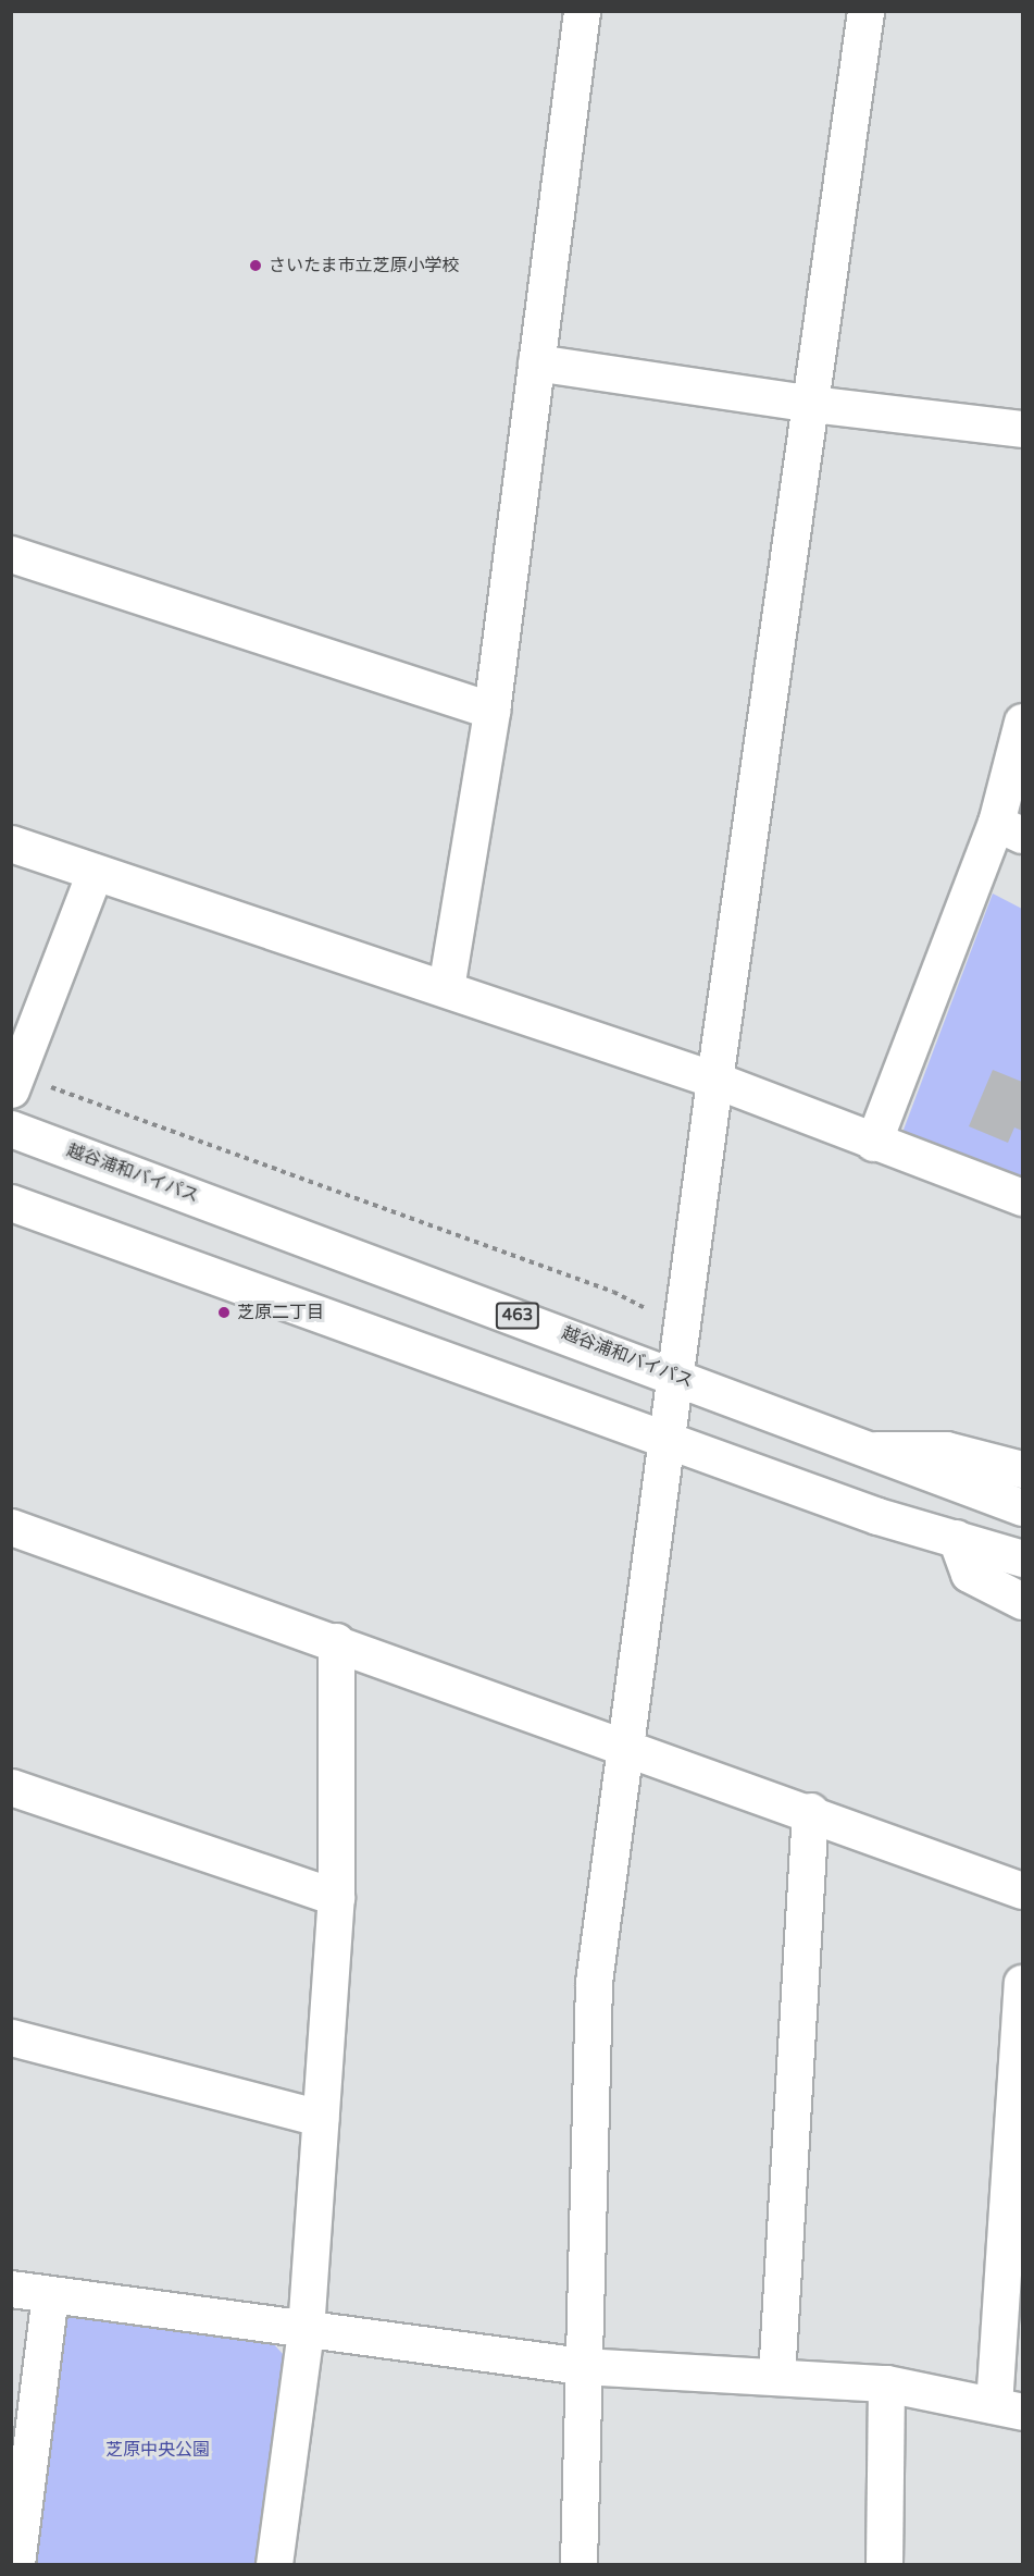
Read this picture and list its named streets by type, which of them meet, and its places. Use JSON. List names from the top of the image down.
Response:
{
  "streets": {
    "main road": ["越谷浦和バイパス", "463"]
  },
  "parks": ["芝原中央公園"],
  "places": ["さいたま市立芝原小学校", "芝原二丁目"]
}
